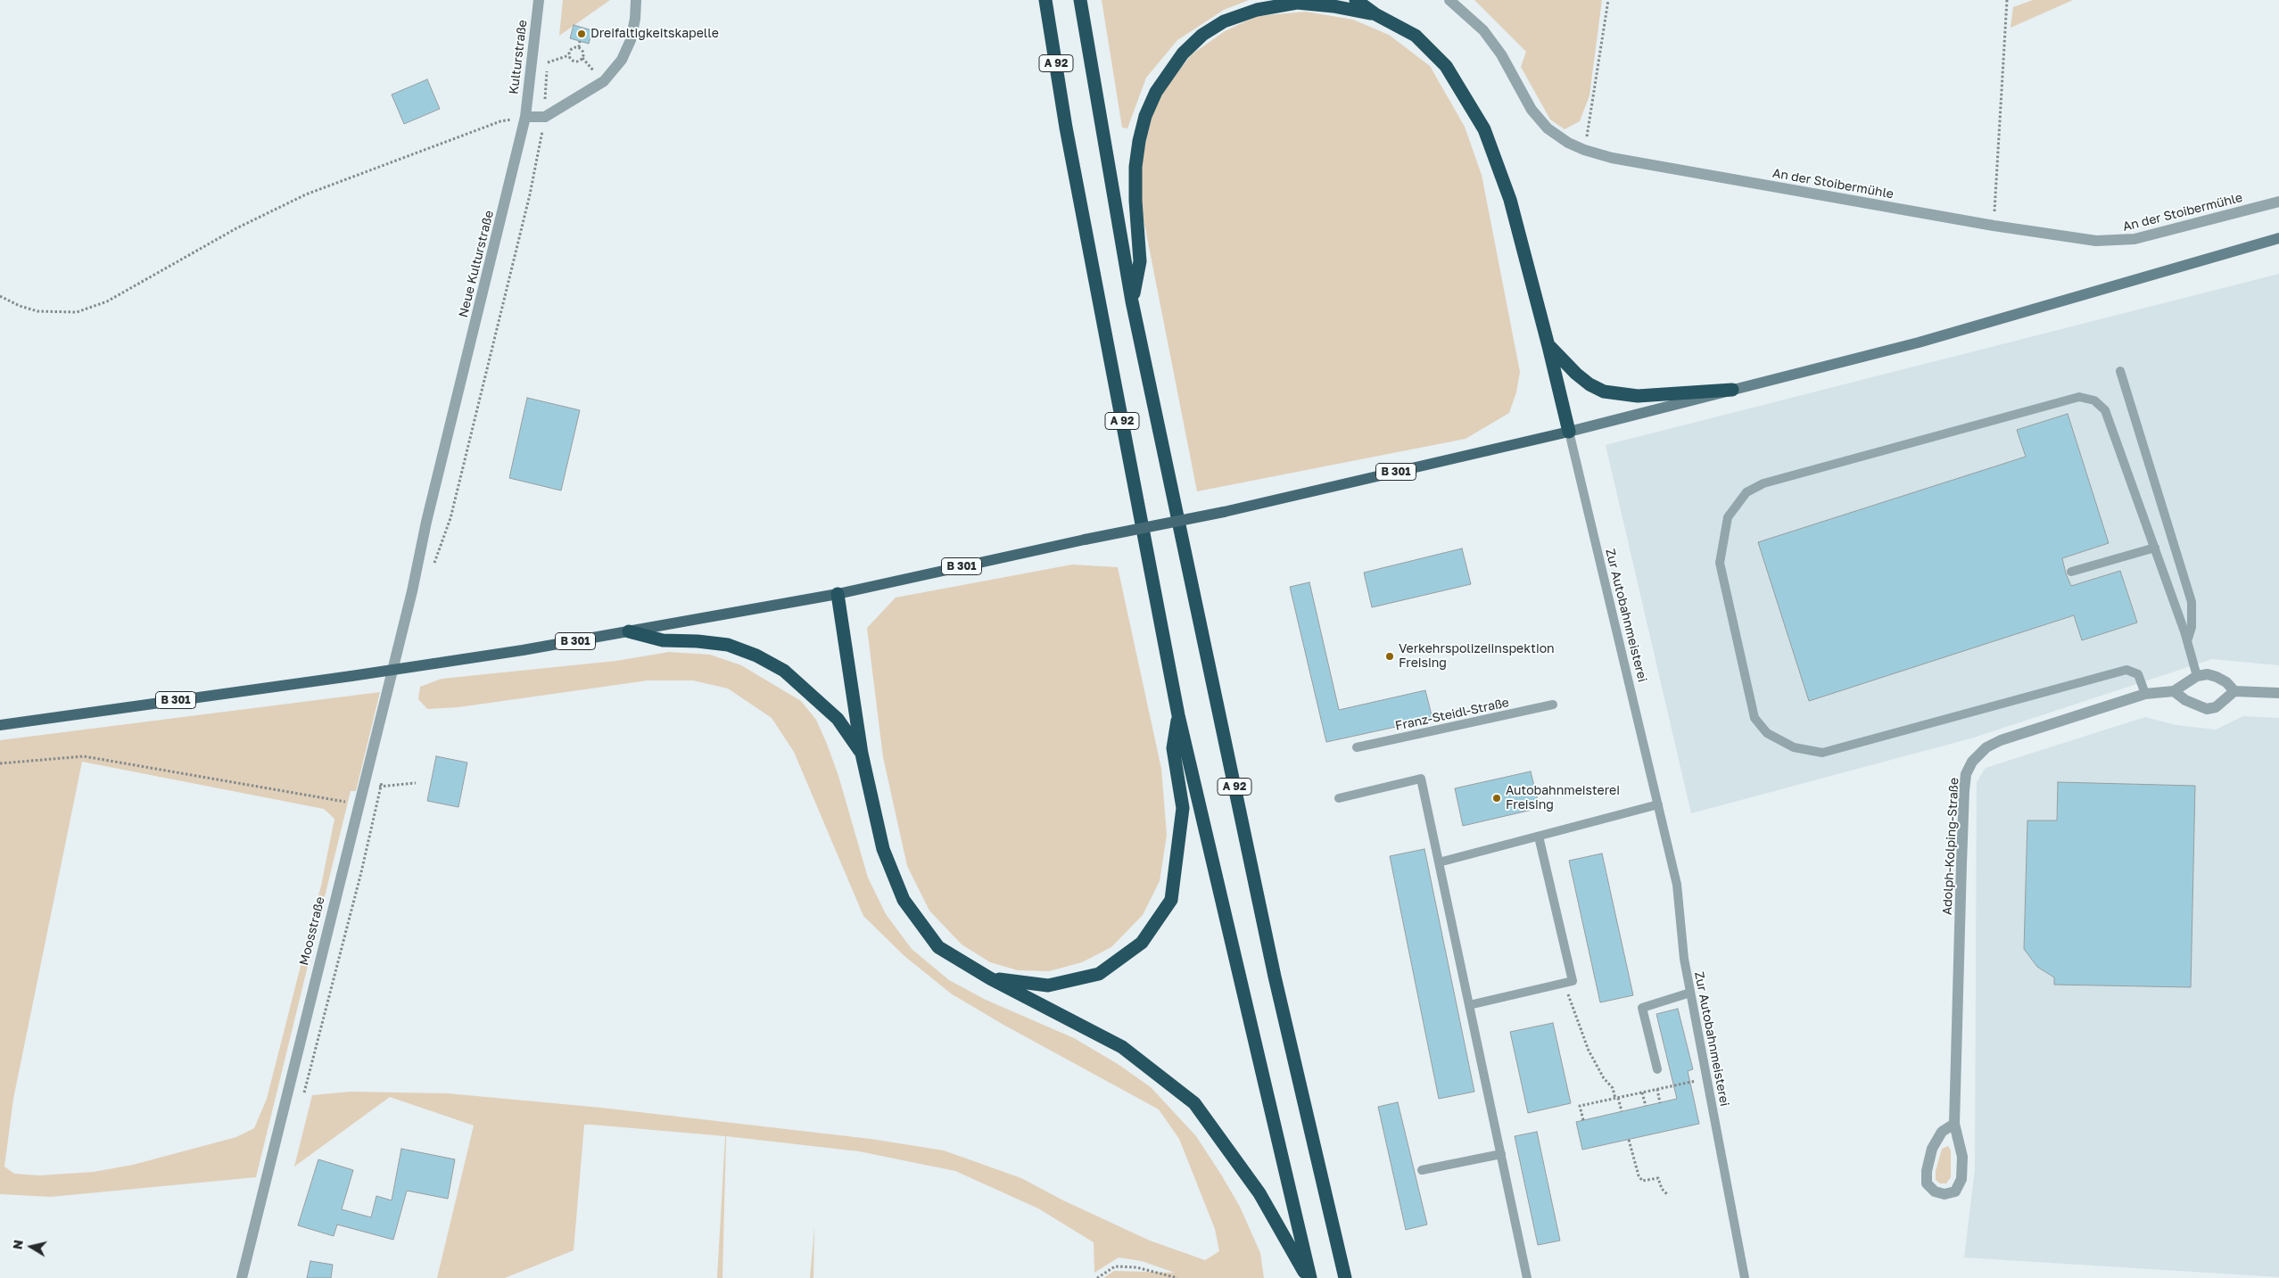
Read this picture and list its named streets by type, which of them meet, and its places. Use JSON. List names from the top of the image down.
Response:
{
  "streets": {
    "highway": ["A 92"],
    "main road": ["B 301"],
    "street": [
      "Kulturstraße",
      "An der Stoibermühle",
      "Neue Kulturstraße",
      "Adolph-Kolping-Straße",
      "Moosstraße"
    ],
    "lane": ["Zur Autobahnmeisterei", "Franz-Steidl-Straße"]
  },
  "crossings": [
    ["Kulturstraße", "Neue Kulturstraße"],
    ["Neue Kulturstraße", "Moosstraße"],
    ["B 301", "Zur Autobahnmeisterei"]
  ],
  "places": ["Dreifaltigkeitskapelle", "Verkehrspolizeiinspektion Freising", "Autobahnmeisterei Freising"],
  "north": "left"
}
